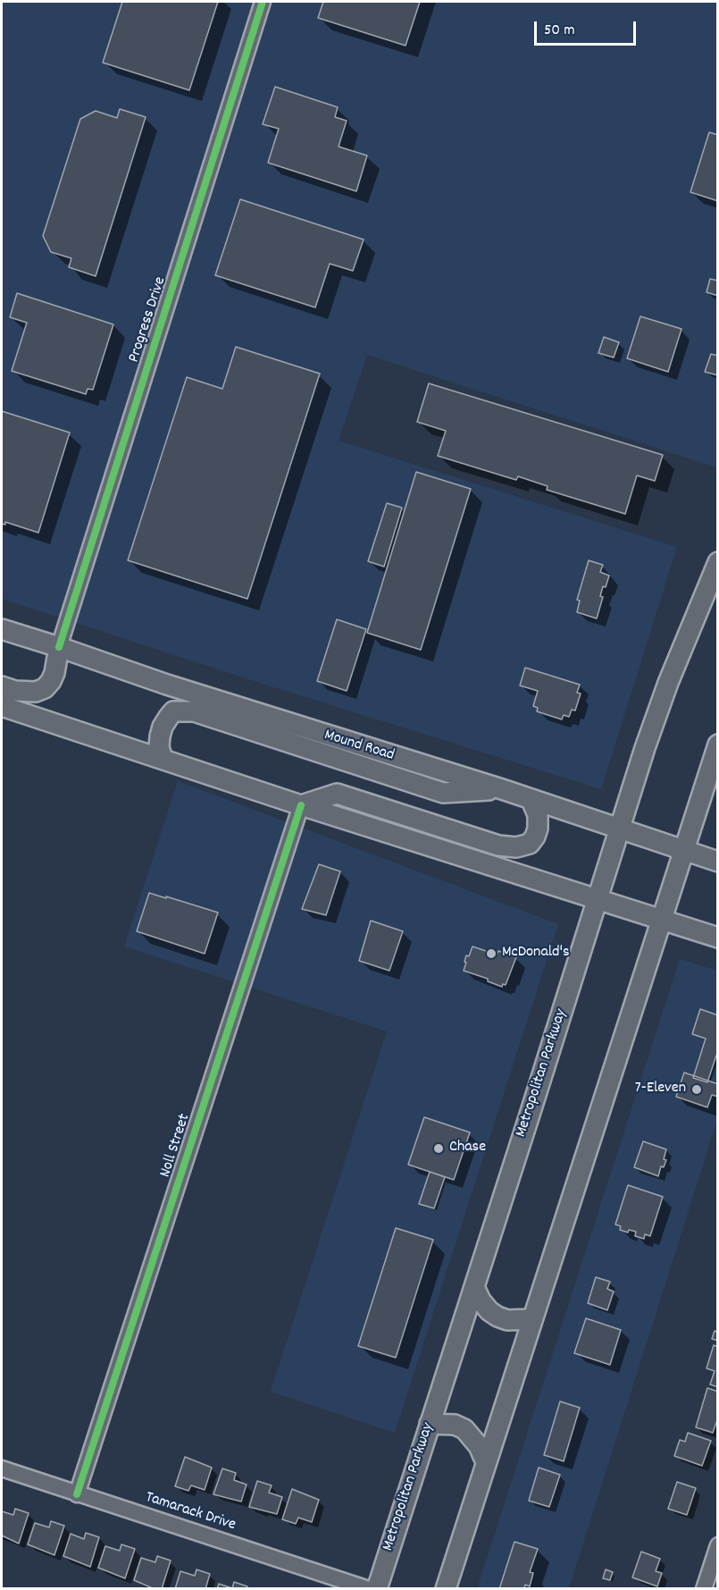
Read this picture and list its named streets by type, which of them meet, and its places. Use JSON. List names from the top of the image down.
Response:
{
  "streets": {
    "main road": ["Mound Road", "Metropolitan Parkway"],
    "street": ["Progress Drive", "Noll Street", "Tamarack Drive"]
  },
  "crossings": [
    ["Progress Drive", "Mound Road"],
    ["Mound Road", "Metropolitan Parkway"],
    ["Noll Street", "Tamarack Drive"]
  ],
  "places": ["McDonald's", "7-Eleven", "Chase"],
  "scale_bar": "50 m"
}
